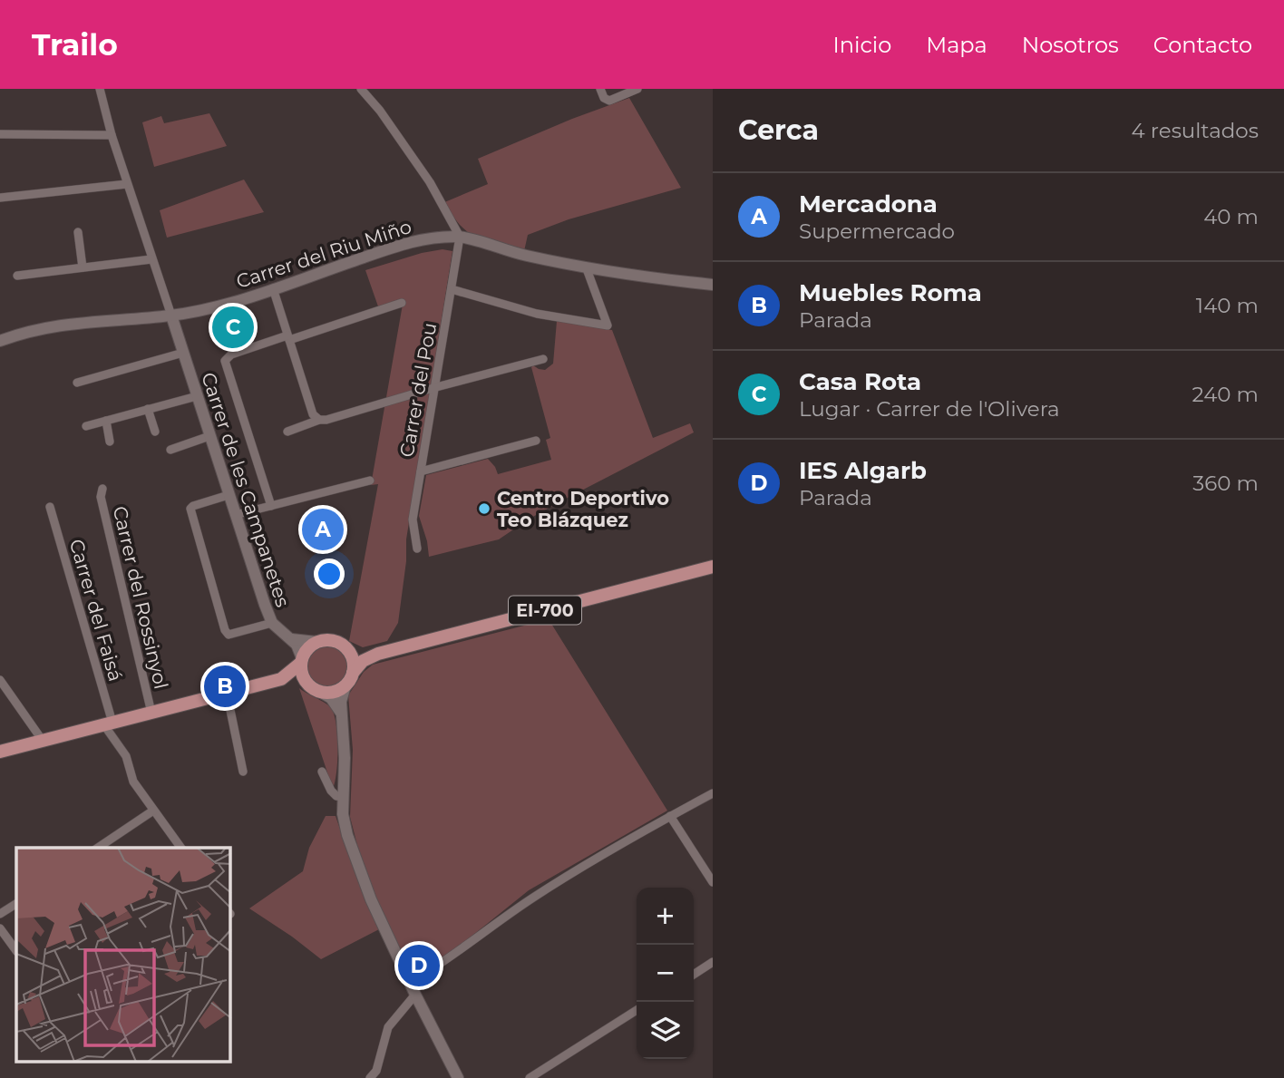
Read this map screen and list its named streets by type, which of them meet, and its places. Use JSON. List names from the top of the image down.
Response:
{
  "streets": {
    "main road": ["EI-700"],
    "street": [
      "Carrer del Riu Miño",
      "Carrer del Pou",
      "Carrer de les Campanetes",
      "Carrer del Rossinyol",
      "Carrer del Faisá"
    ]
  },
  "crossings": [
    ["Carrer del Riu Miño", "Carrer del Pou"],
    ["Carrer del Riu Miño", "Carrer de les Campanetes"],
    ["Carrer de les Campanetes", "EI-700"]
  ],
  "places": ["Centro Deportivo Teo Blázquez"],
  "page": {
    "header": "Trailo",
    "nav": [
      "Inicio",
      "Mapa",
      "Nosotros",
      "Contacto"
    ],
    "heading": ["Cerca", "4 resultados"],
    "list": [
      {
        "mark": "A",
        "name": "Mercadona",
        "note": "Supermercado",
        "value": "40 m"
      },
      {
        "mark": "B",
        "name": "Muebles Roma",
        "note": "Parada",
        "value": "140 m"
      },
      {
        "mark": "C",
        "name": "Casa Rota",
        "note": "Lugar · Carrer de l'Olivera",
        "value": "240 m"
      },
      {
        "mark": "D",
        "name": "IES Algarb",
        "note": "Parada",
        "value": "360 m"
      }
    ],
    "pins": [
      "C",
      "A",
      "B",
      "D"
    ],
    "map_buttons": ["+", "−"]
  }
}
